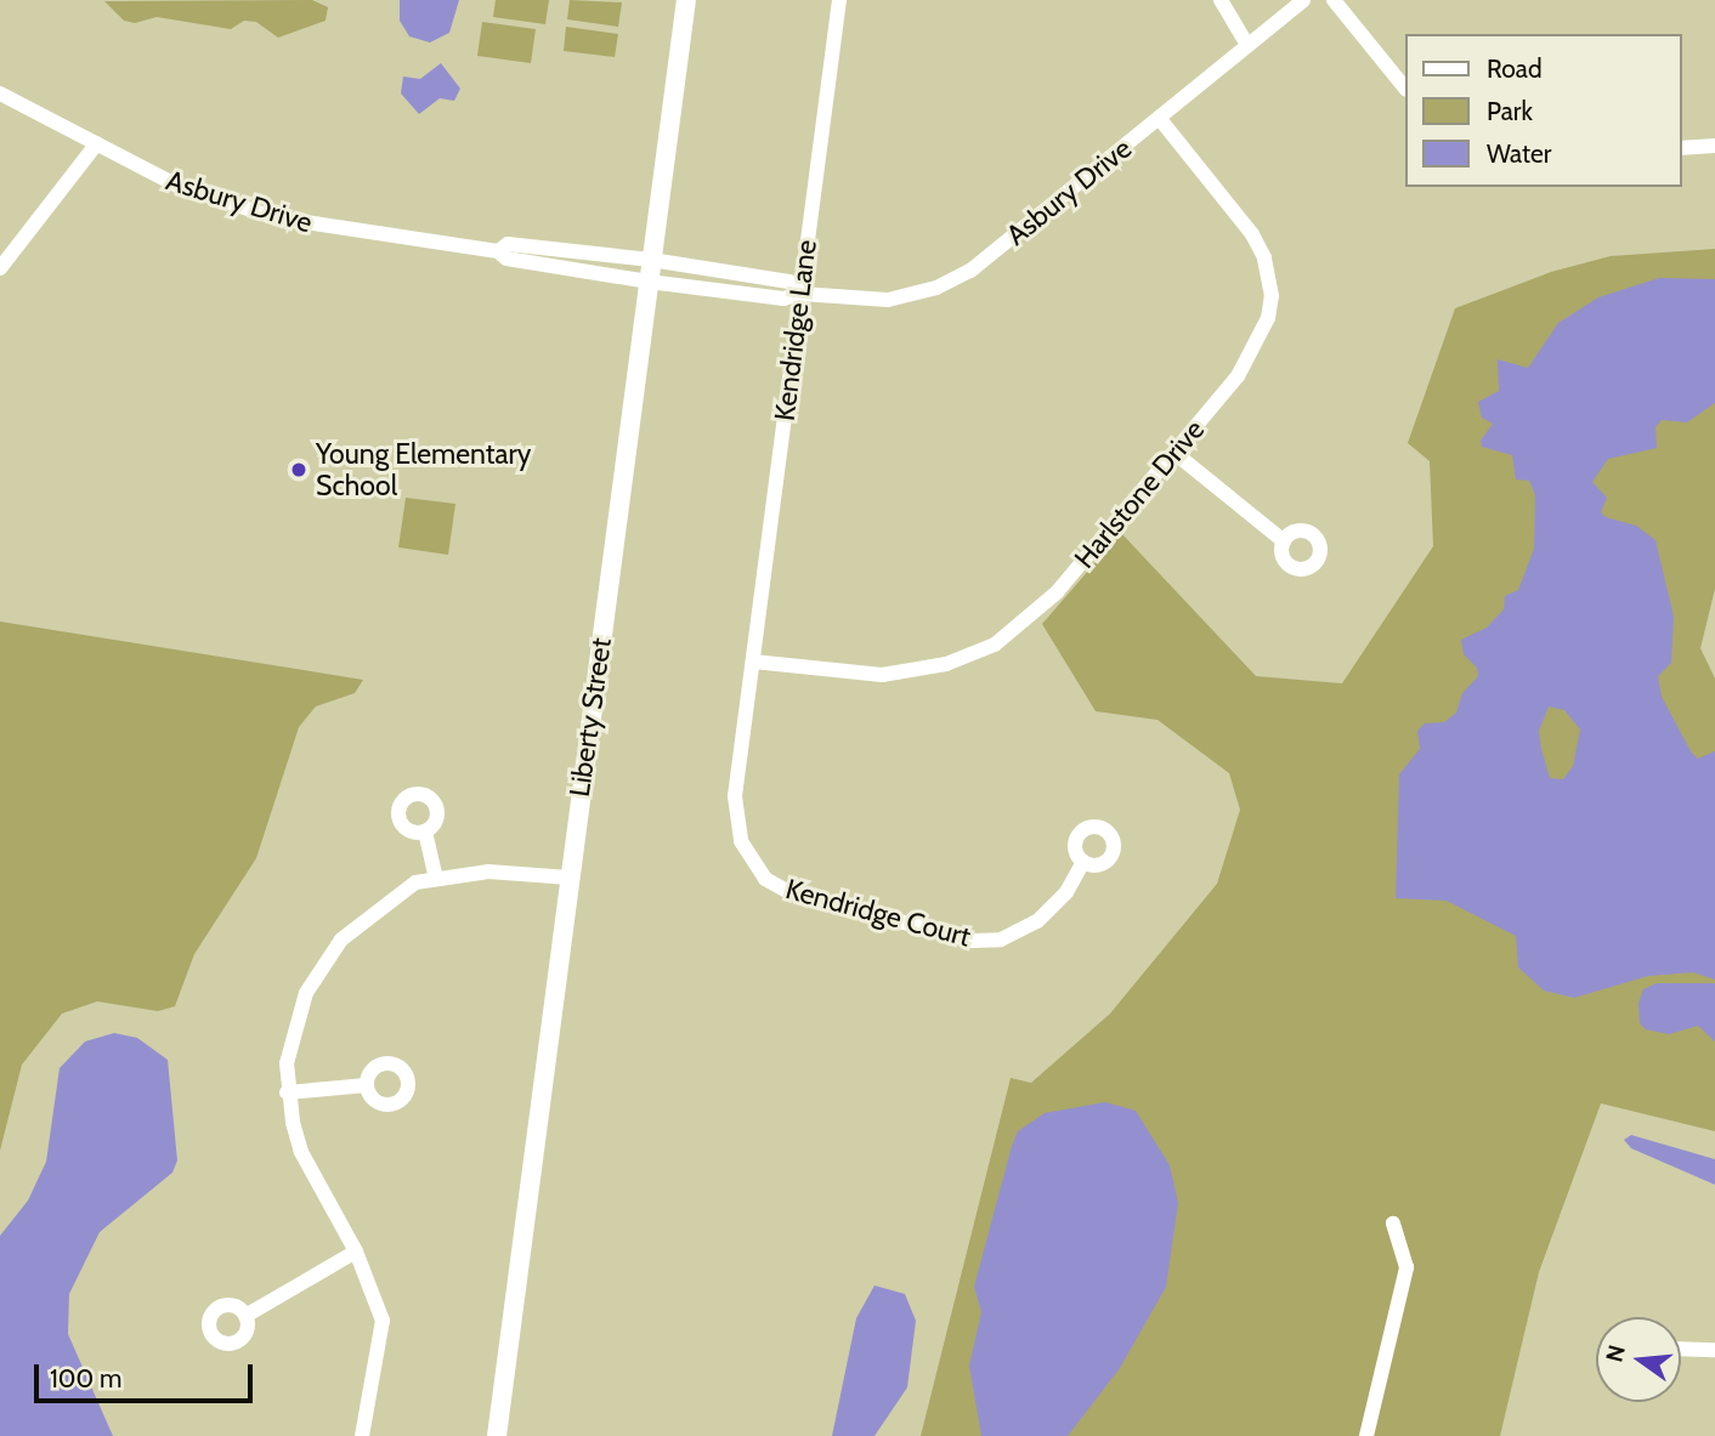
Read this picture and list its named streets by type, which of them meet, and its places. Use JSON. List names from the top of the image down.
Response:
{
  "streets": {
    "street": [
      "Asbury Drive",
      "Kendridge Lane",
      "Harlstone Drive",
      "Liberty Street",
      "Kendridge Court"
    ]
  },
  "crossings": [
    ["Asbury Drive", "Kendridge Lane"],
    ["Asbury Drive", "Harlstone Drive"],
    ["Asbury Drive", "Liberty Street"],
    ["Kendridge Lane", "Harlstone Drive"],
    ["Kendridge Lane", "Kendridge Court"],
    ["Harlstone Drive", "Kendridge Court"]
  ],
  "places": ["Young Elementary School"],
  "legend": ["Road", "Park", "Water"],
  "scale_bar": "100 m",
  "north": "left"
}
